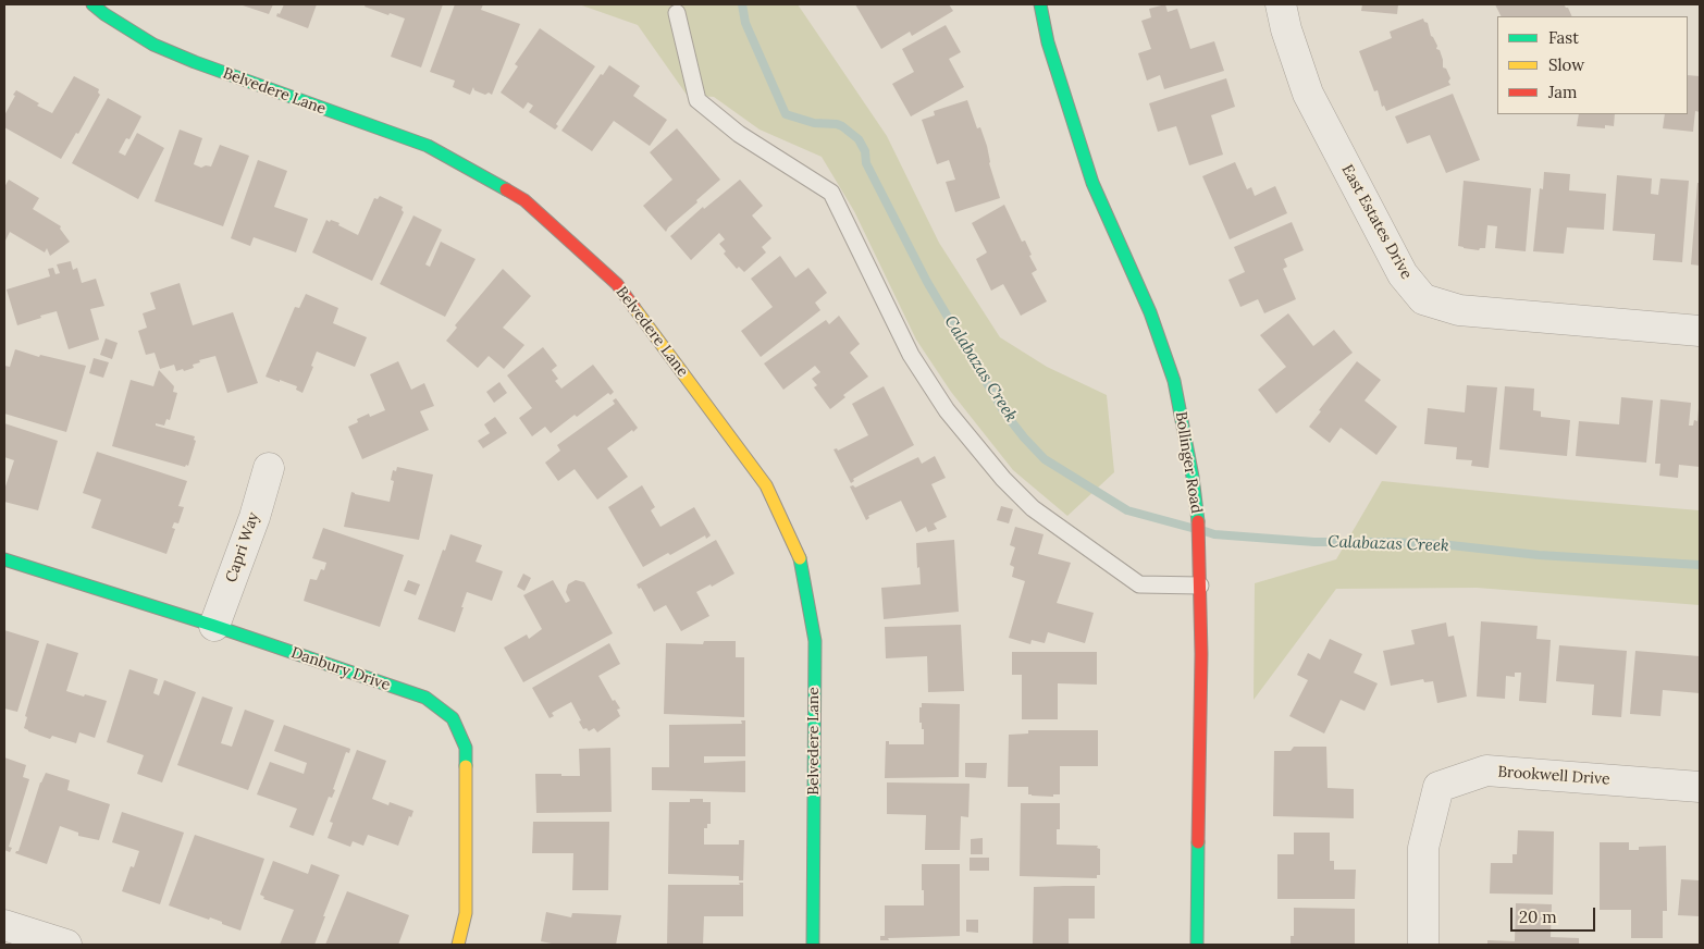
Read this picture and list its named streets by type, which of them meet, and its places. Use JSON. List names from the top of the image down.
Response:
{
  "streets": {
    "street": [
      "Belvedere Lane",
      "East Estates Drive",
      "Bollinger Road",
      "Capri Way",
      "Danbury Drive",
      "Brookwell Drive"
    ]
  },
  "crossings": [
    ["Capri Way", "Danbury Drive"]
  ],
  "water": ["Calabazas Creek"],
  "legend": ["Fast", "Slow", "Jam"],
  "scale_bar": "20 m"
}
